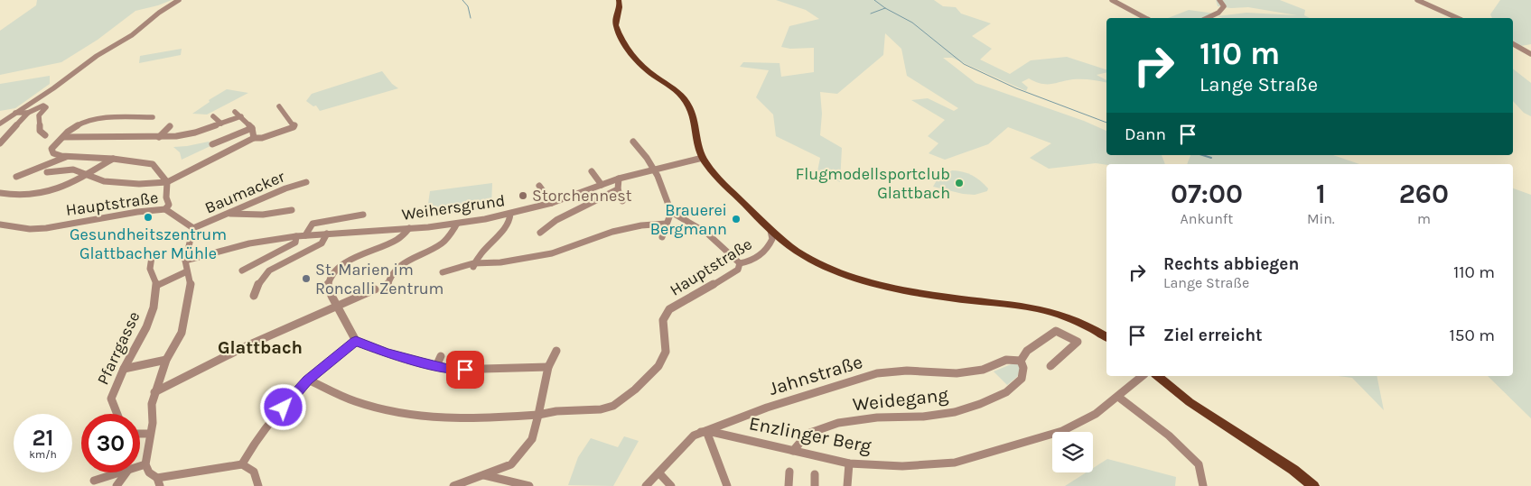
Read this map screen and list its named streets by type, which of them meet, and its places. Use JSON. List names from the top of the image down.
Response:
{
  "streets": {
    "street": [
      "Baumacker",
      "Hauptstraße",
      "Weihersgrund",
      "Pfarrgasse",
      "Jahnstraße",
      "Weidegang",
      "Enzlinger Berg"
    ]
  },
  "crossings": [
    ["Baumacker", "Hauptstraße"],
    ["Jahnstraße", "Weidegang"],
    ["Jahnstraße", "Enzlinger Berg"],
    ["Weidegang", "Enzlinger Berg"]
  ],
  "districts": ["Glattbach"],
  "places": [
    "Flugmodellsportclub Glattbach",
    "Storchennest",
    "Gesundheitszentrum Glattbacher Mühle",
    "Brauerei Bergmann",
    "St. Marien im Roncalli Zentrum"
  ],
  "page": {
    "turn": ["110 m", "Lange Straße"],
    "then": "Dann",
    "eta": [
      "07:00",
      "Ankunft",
      "1",
      "Min.",
      "260",
      "m"
    ],
    "list": [
      {
        "name": "Rechts abbiegen",
        "note": "Lange Straße",
        "value": "110 m"
      },
      {
        "name": "Ziel erreicht",
        "value": "150 m"
      }
    ],
    "speed": "21 km/h",
    "limit": "30"
  }
}
